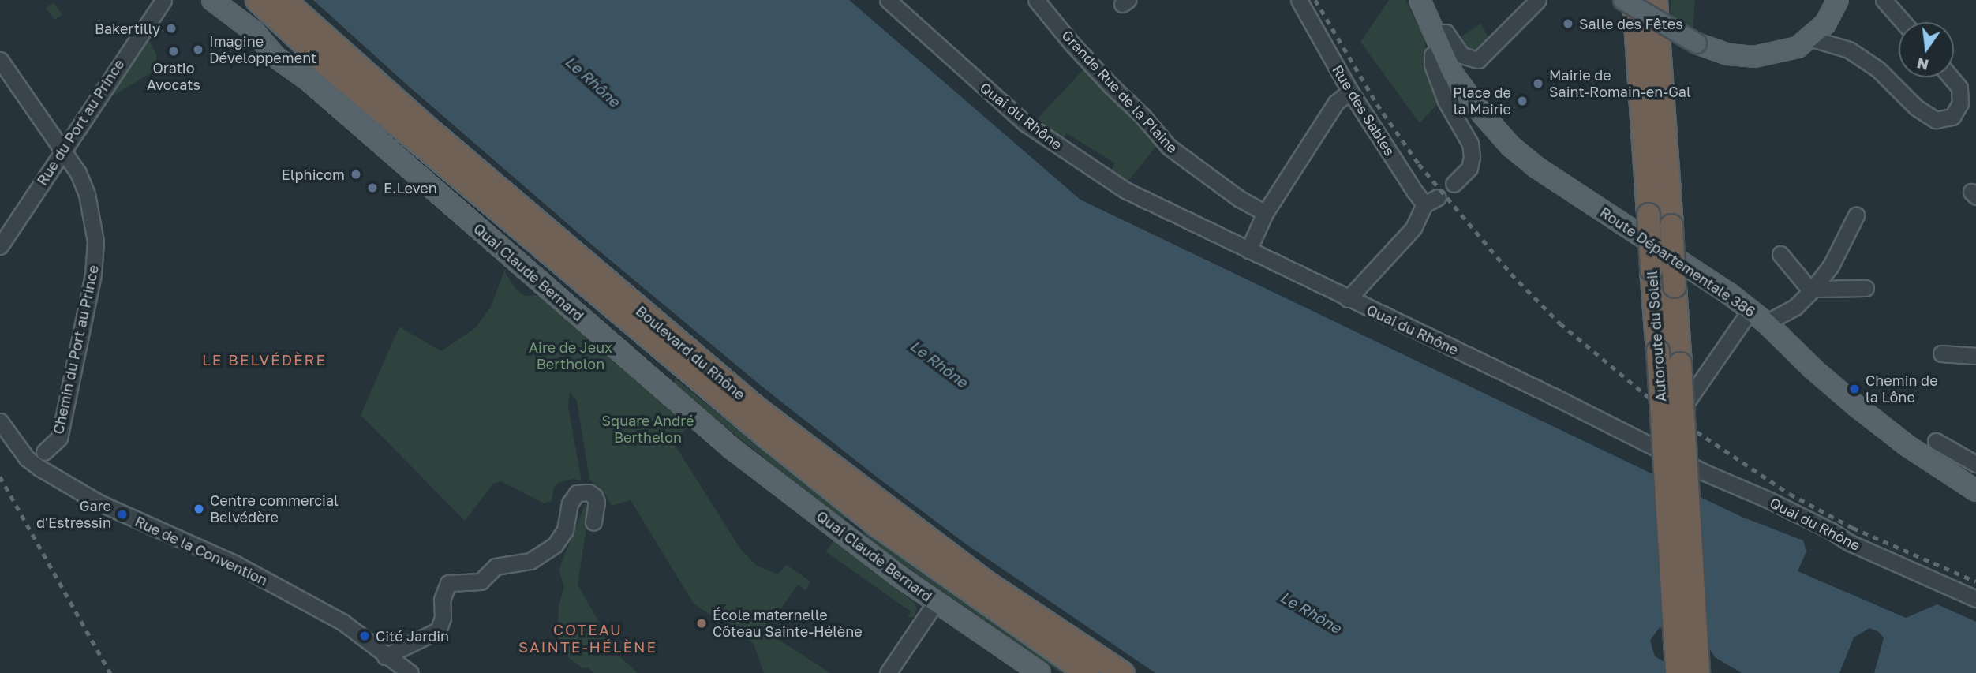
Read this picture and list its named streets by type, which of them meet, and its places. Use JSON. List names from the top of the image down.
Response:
{
  "streets": {
    "highway": ["Autoroute du Soleil", "Boulevard du Rhône"],
    "main road": ["Route Départementale 386", "Quai Claude Bernard"],
    "street": [
      "Grande Rue de la Plaine",
      "Rue des Sables",
      "Quai du Rhône",
      "Rue du Port au Prince",
      "Chemin du Port au Prince",
      "Rue de la Convention"
    ]
  },
  "crossings": [
    ["Rue des Sables", "Quai du Rhône"],
    ["Rue du Port au Prince", "Chemin du Port au Prince"]
  ],
  "districts": ["LE BELVÉDÈRE", "COTEAU SAINTE-HÉLÈNE"],
  "water": ["Le Rhône"],
  "parks": ["Aire de Jeux Bertholon", "Square André Berthelon"],
  "places": [
    "Salle des Fêtes",
    "Bakertilly",
    "Imagine Développement",
    "Oratio Avocats",
    "Mairie de Saint-Romain-en-Gal",
    "Place de la Mairie",
    "Elphicom",
    "E.Leven",
    "Chemin de la Lône",
    "Centre commercial Belvédère",
    "Gare d'Estressin",
    "École maternelle Côteau Sainte-Hélène",
    "Cité Jardin"
  ],
  "north": "bottom"
}
